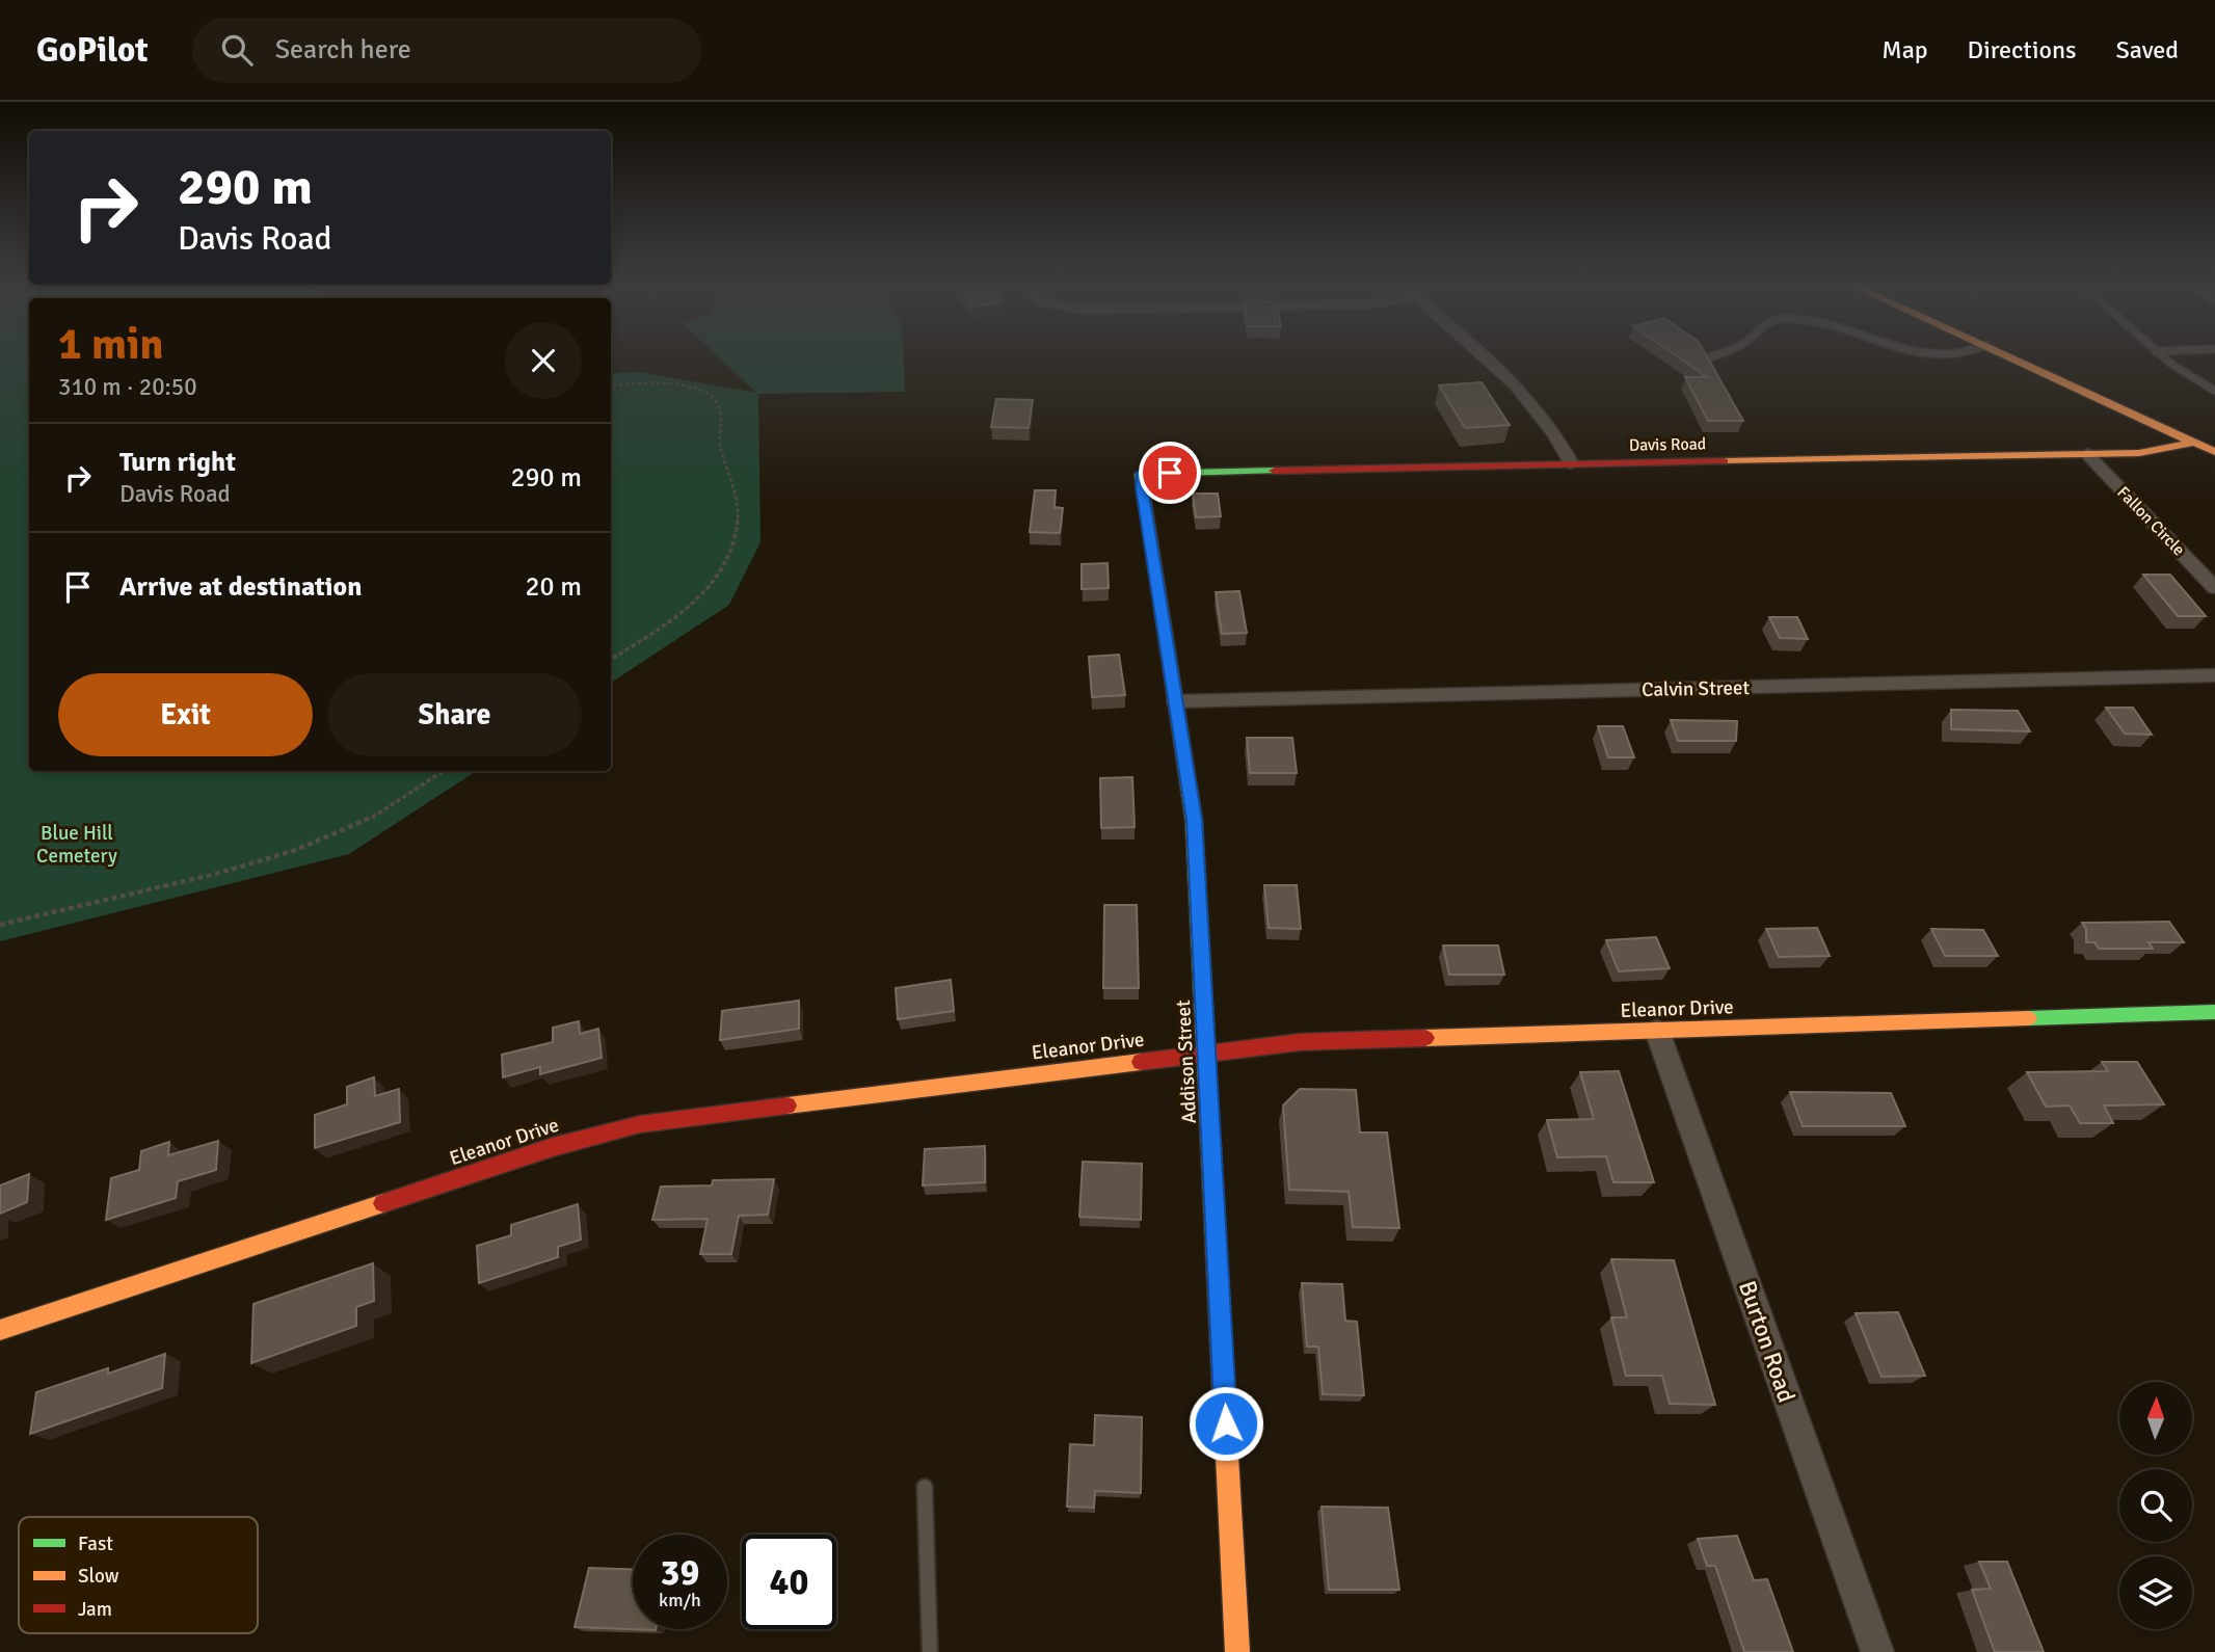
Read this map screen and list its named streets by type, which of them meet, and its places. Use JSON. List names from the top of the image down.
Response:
{
  "streets": {
    "street": [
      "Davis Road",
      "Fallon Circle",
      "Calvin Street",
      "Eleanor Drive",
      "Addison Street",
      "Burton Road"
    ]
  },
  "crossings": [
    ["Davis Road", "Fallon Circle"],
    ["Davis Road", "Addison Street"],
    ["Calvin Street", "Addison Street"],
    ["Eleanor Drive", "Addison Street"],
    ["Eleanor Drive", "Burton Road"]
  ],
  "parks": ["Blue Hill Cemetery"],
  "legend": ["Fast", "Slow", "Jam"],
  "north": "top",
  "page": {
    "header": "GoPilot",
    "search": "Search here",
    "nav": ["Map", "Directions", "Saved"],
    "turn": ["290 m", "Davis Road"],
    "heading": ["1 min", "310 m · 20:50"],
    "list": [
      {
        "name": "Turn right",
        "note": "Davis Road",
        "value": "290 m"
      },
      {
        "name": "Arrive at destination",
        "value": "20 m"
      }
    ],
    "buttons": ["Exit", "Share"],
    "speed": "39 km/h",
    "limit": "40"
  }
}
